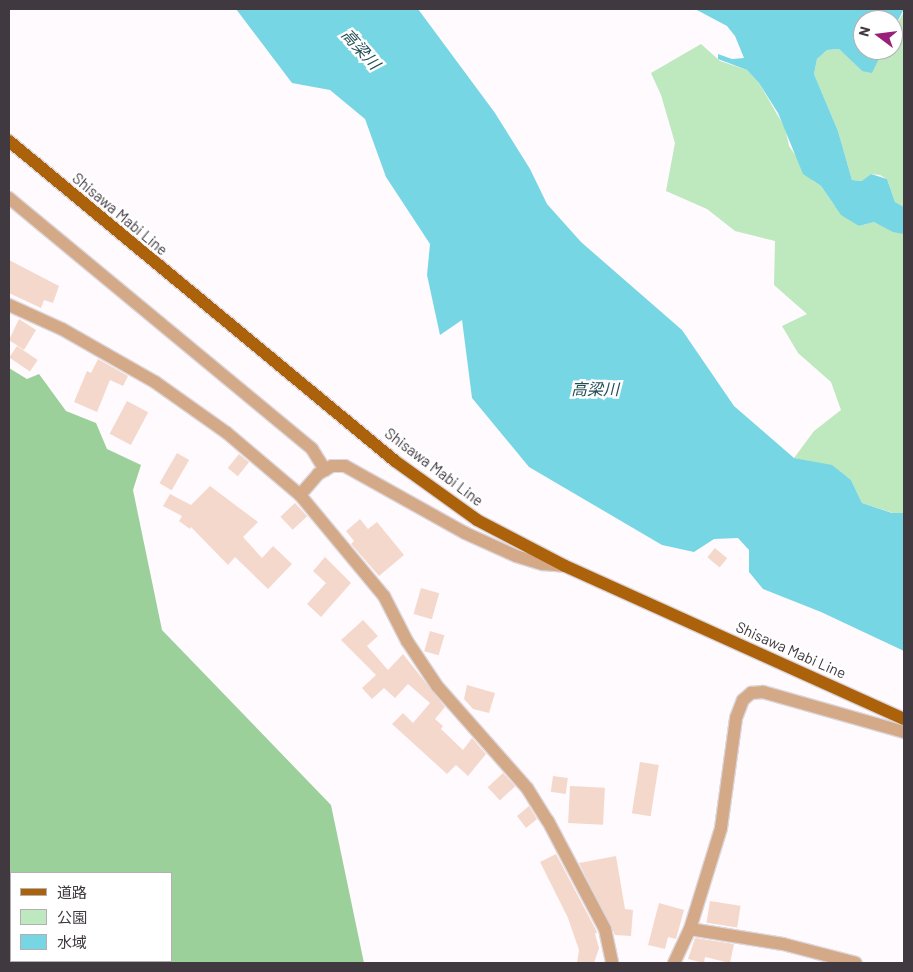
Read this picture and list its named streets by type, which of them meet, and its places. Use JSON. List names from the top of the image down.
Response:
{
  "streets": {
    "main road": ["Shisawa Mabi Line"]
  },
  "water": ["高梁川"],
  "legend": ["道路", "公園", "水域"],
  "north": "left"
}
